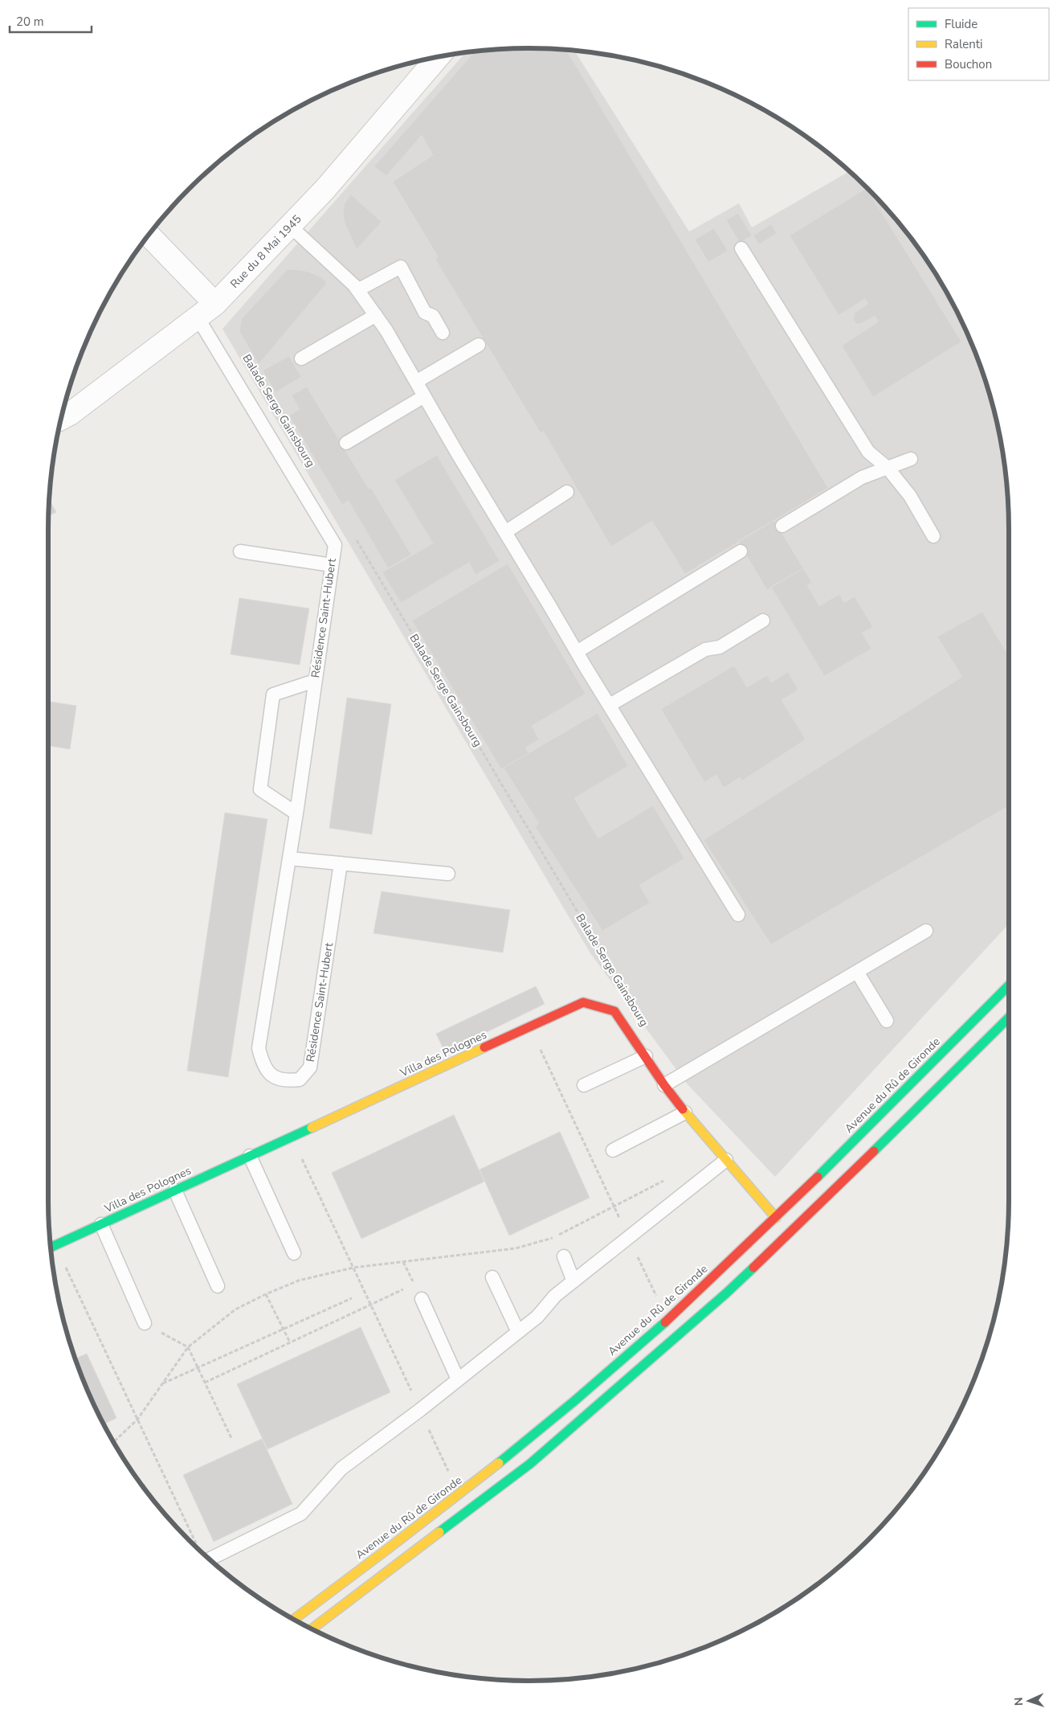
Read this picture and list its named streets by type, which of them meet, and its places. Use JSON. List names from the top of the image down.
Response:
{
  "streets": {
    "main road": ["Villa des Polognes", "Avenue du Rû de Gironde"],
    "street": ["Rue du 8 Mai 1945"],
    "lane": ["Résidence Saint-Hubert"],
    "path": ["Balade Serge Gainsbourg"]
  },
  "crossings": [
    ["Rue du 8 Mai 1945", "Résidence Saint-Hubert"],
    ["Villa des Polognes", "Avenue du Rû de Gironde"]
  ],
  "legend": ["Fluide", "Ralenti", "Bouchon"],
  "scale_bar": "20 m",
  "north": "left"
}
